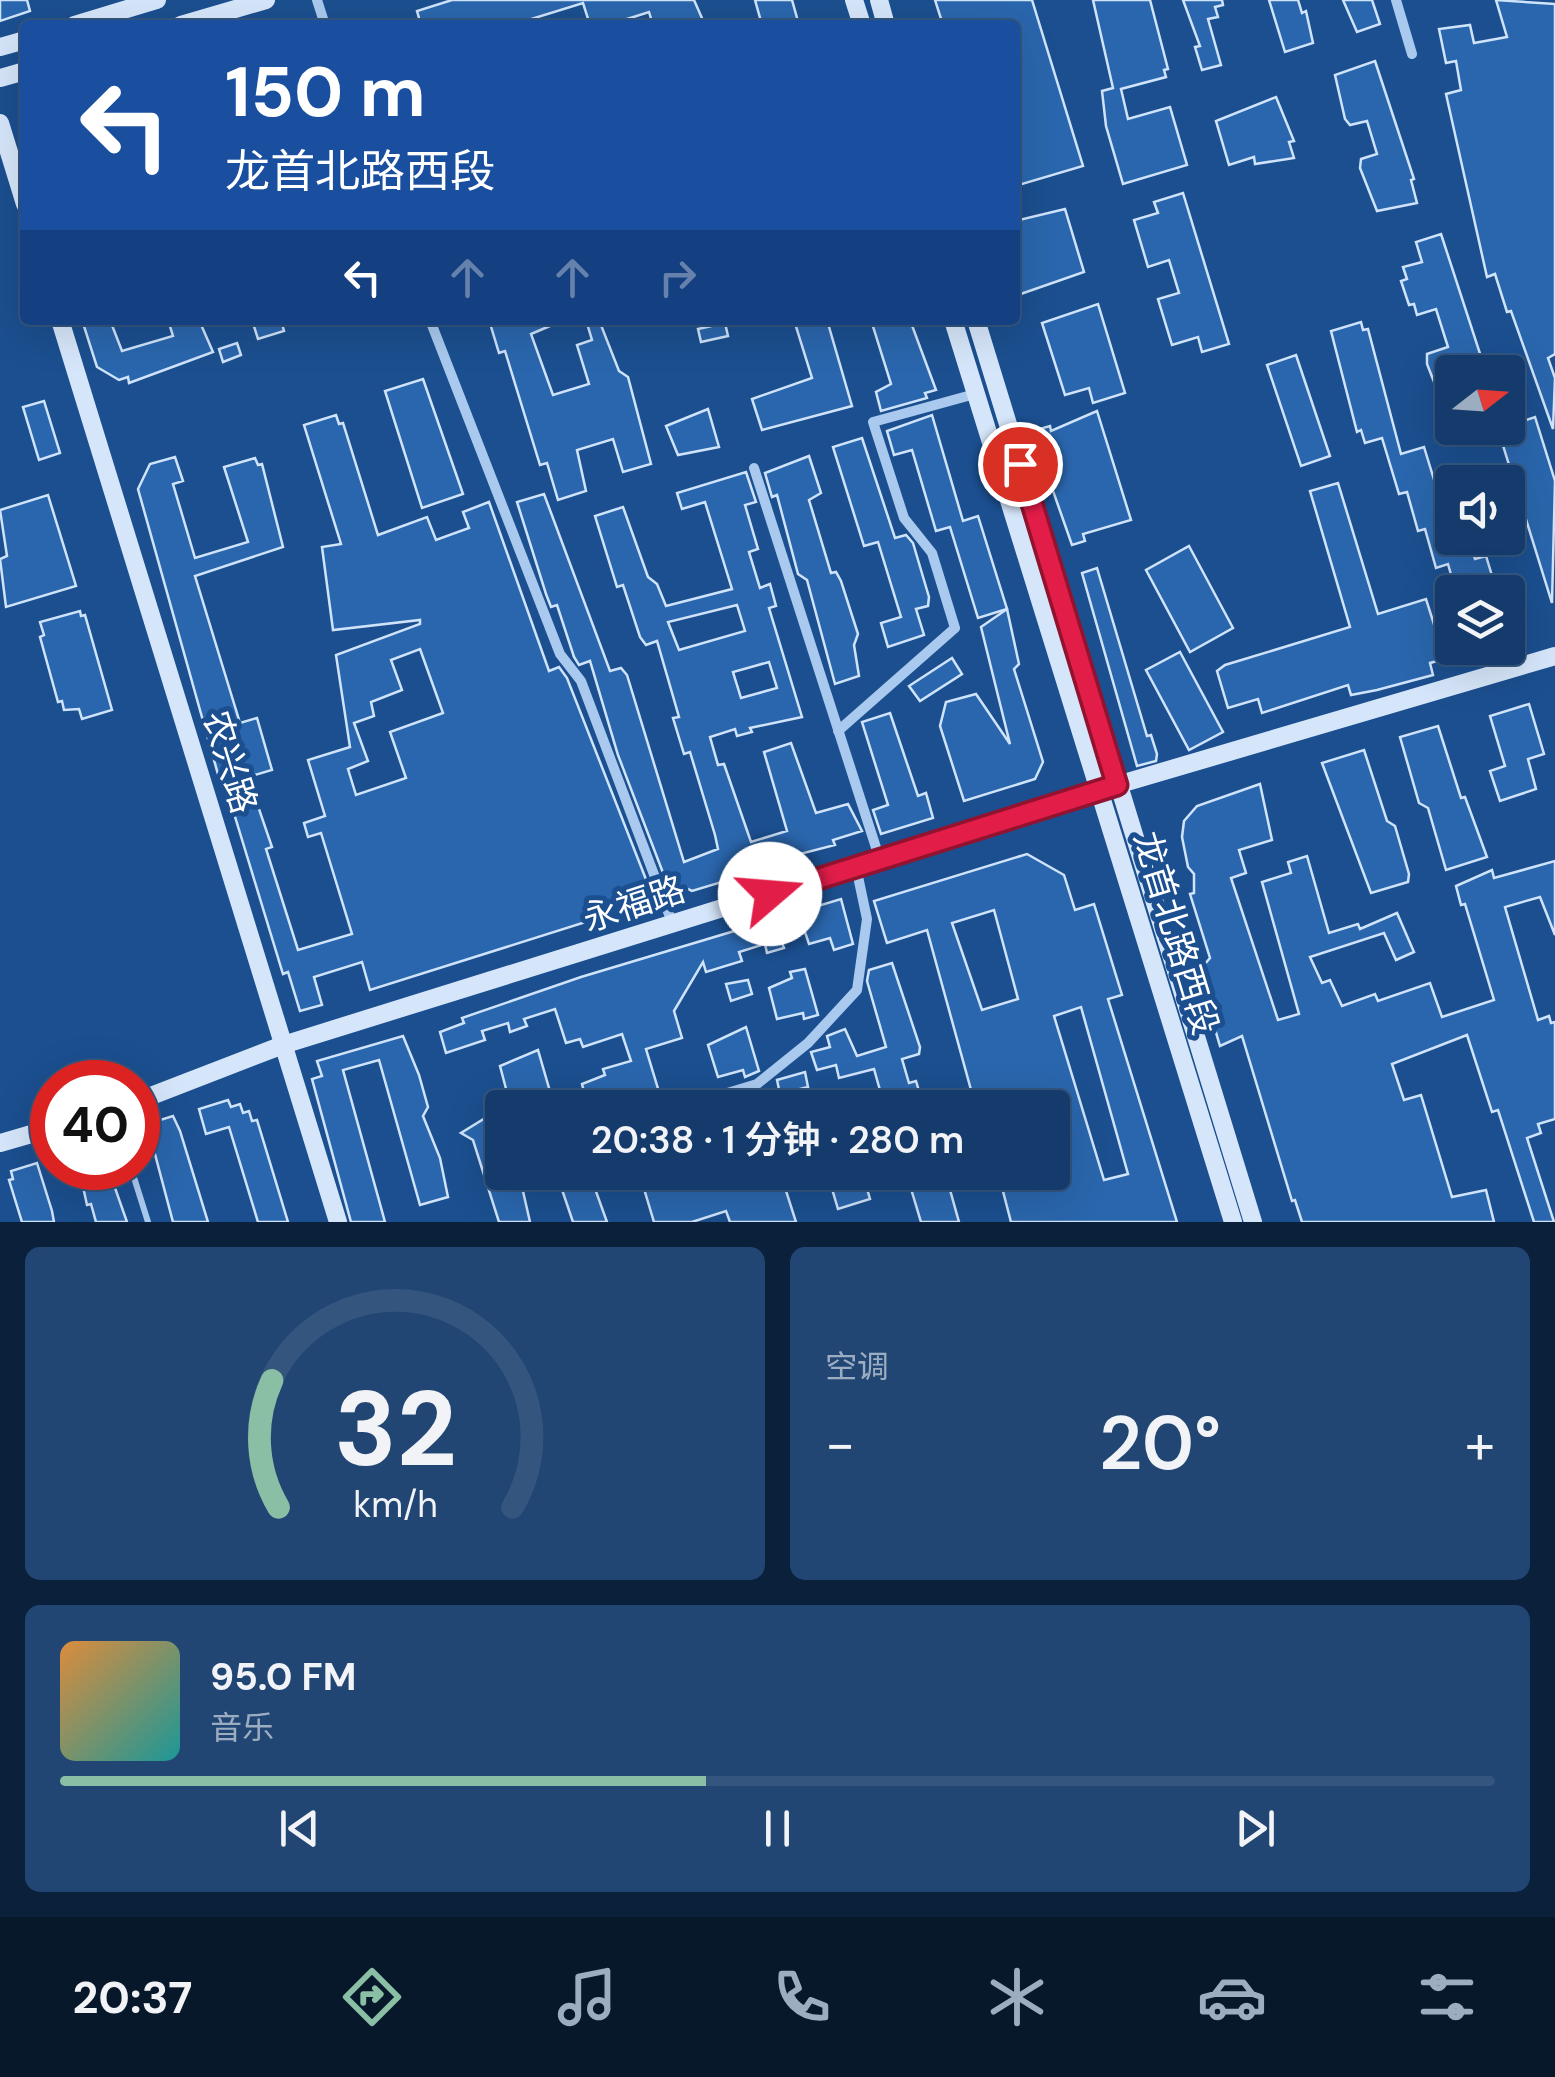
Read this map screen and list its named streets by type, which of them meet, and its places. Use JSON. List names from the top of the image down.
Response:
{
  "streets": {
    "street": ["农兴路", "永福路", "龙首北路西段"]
  },
  "crossings": [
    ["农兴路", "永福路"],
    ["永福路", "龙首北路西段"]
  ],
  "north": "right",
  "page": {
    "turn": ["150 m", "龙首北路西段"],
    "limit": "40",
    "trip": "20:38 · 1 分钟 · 280 m",
    "tile": "空调",
    "heat": ["−", "20°", "+"],
    "song": ["95.0 FM", "音乐"],
    "tabs": "20:37",
    "gauge": ["32", "km/h"]
  }
}
